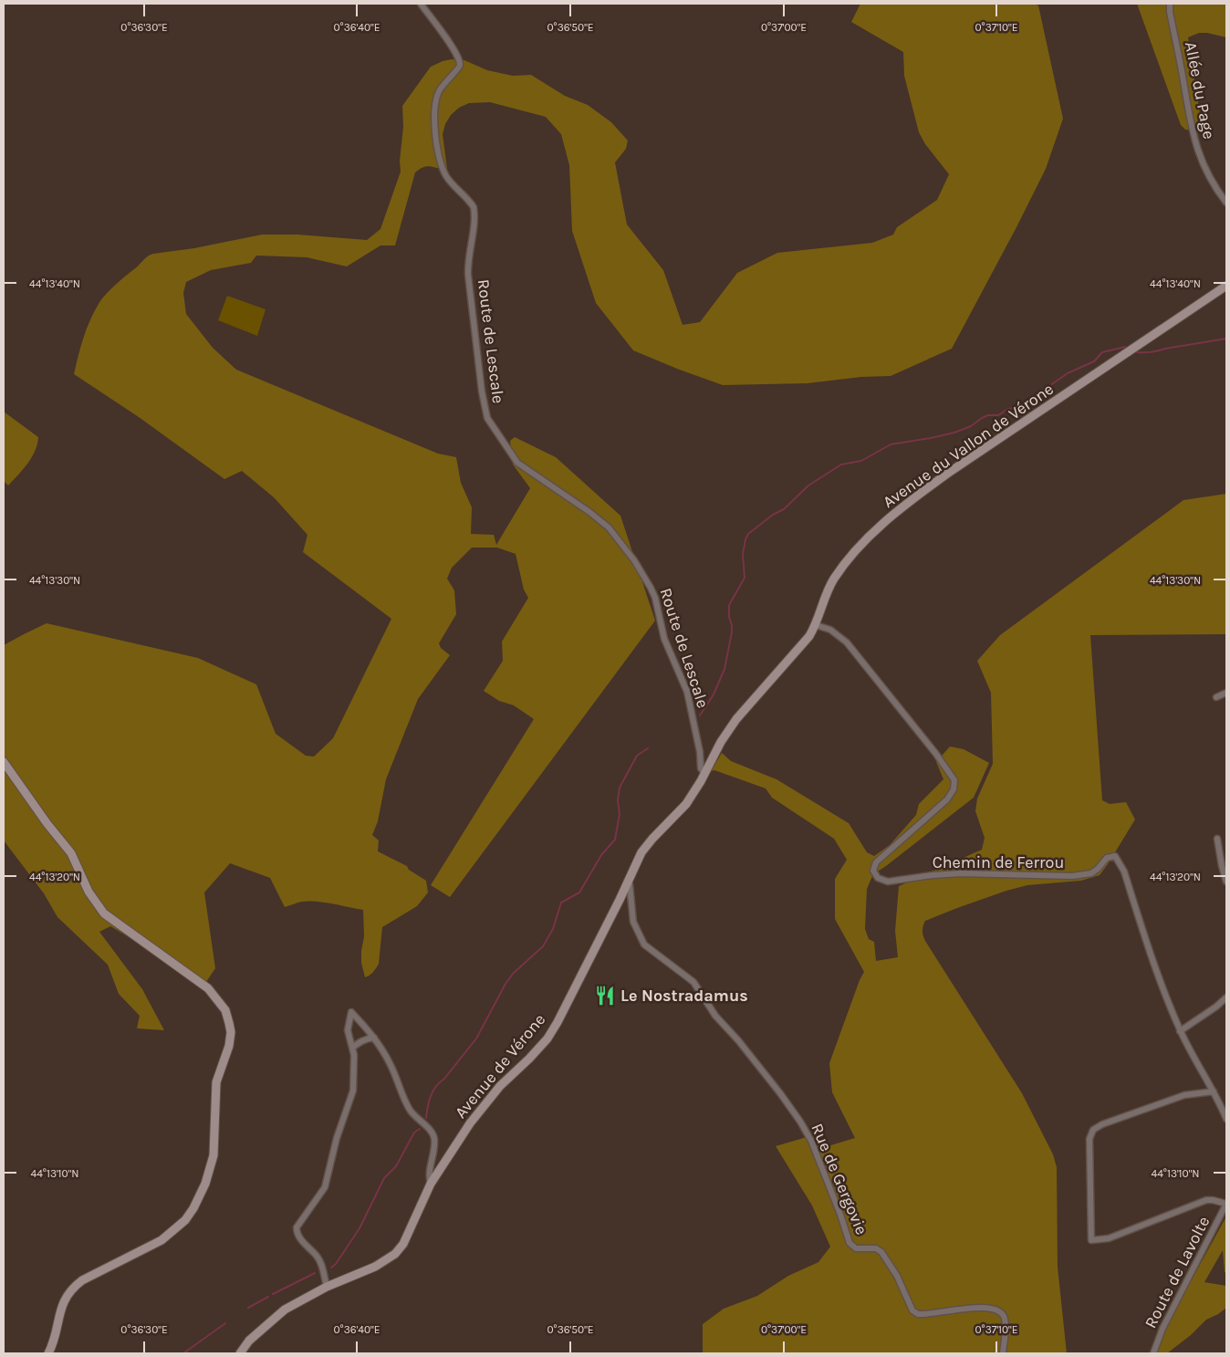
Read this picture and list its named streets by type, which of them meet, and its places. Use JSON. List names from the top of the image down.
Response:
{
  "streets": {
    "main road": ["Avenue du Vallon de Vérone", "Avenue de Vérone"],
    "street": [
      "Allée du Page",
      "Route de Lescale",
      "Chemin de Ferrou",
      "Rue de Gergovie",
      "Route de Lavolte"
    ]
  },
  "crossings": [
    ["Route de Lescale", "Avenue de Vérone"],
    ["Avenue du Vallon de Vérone", "Chemin de Ferrou"],
    ["Avenue du Vallon de Vérone", "Avenue de Vérone"],
    ["Avenue de Vérone", "Rue de Gergovie"]
  ],
  "places": {
    "restaurant": ["Le Nostradamus"]
  },
  "coordinates": [
    "0°36'30\"E",
    "0°36'40\"E",
    "0°36'50\"E",
    "0°37'00\"E",
    "0°37'10\"E",
    "44°13'40\"N",
    "44°13'30\"N",
    "44°13'20\"N",
    "44°13'10\"N"
  ]
}
